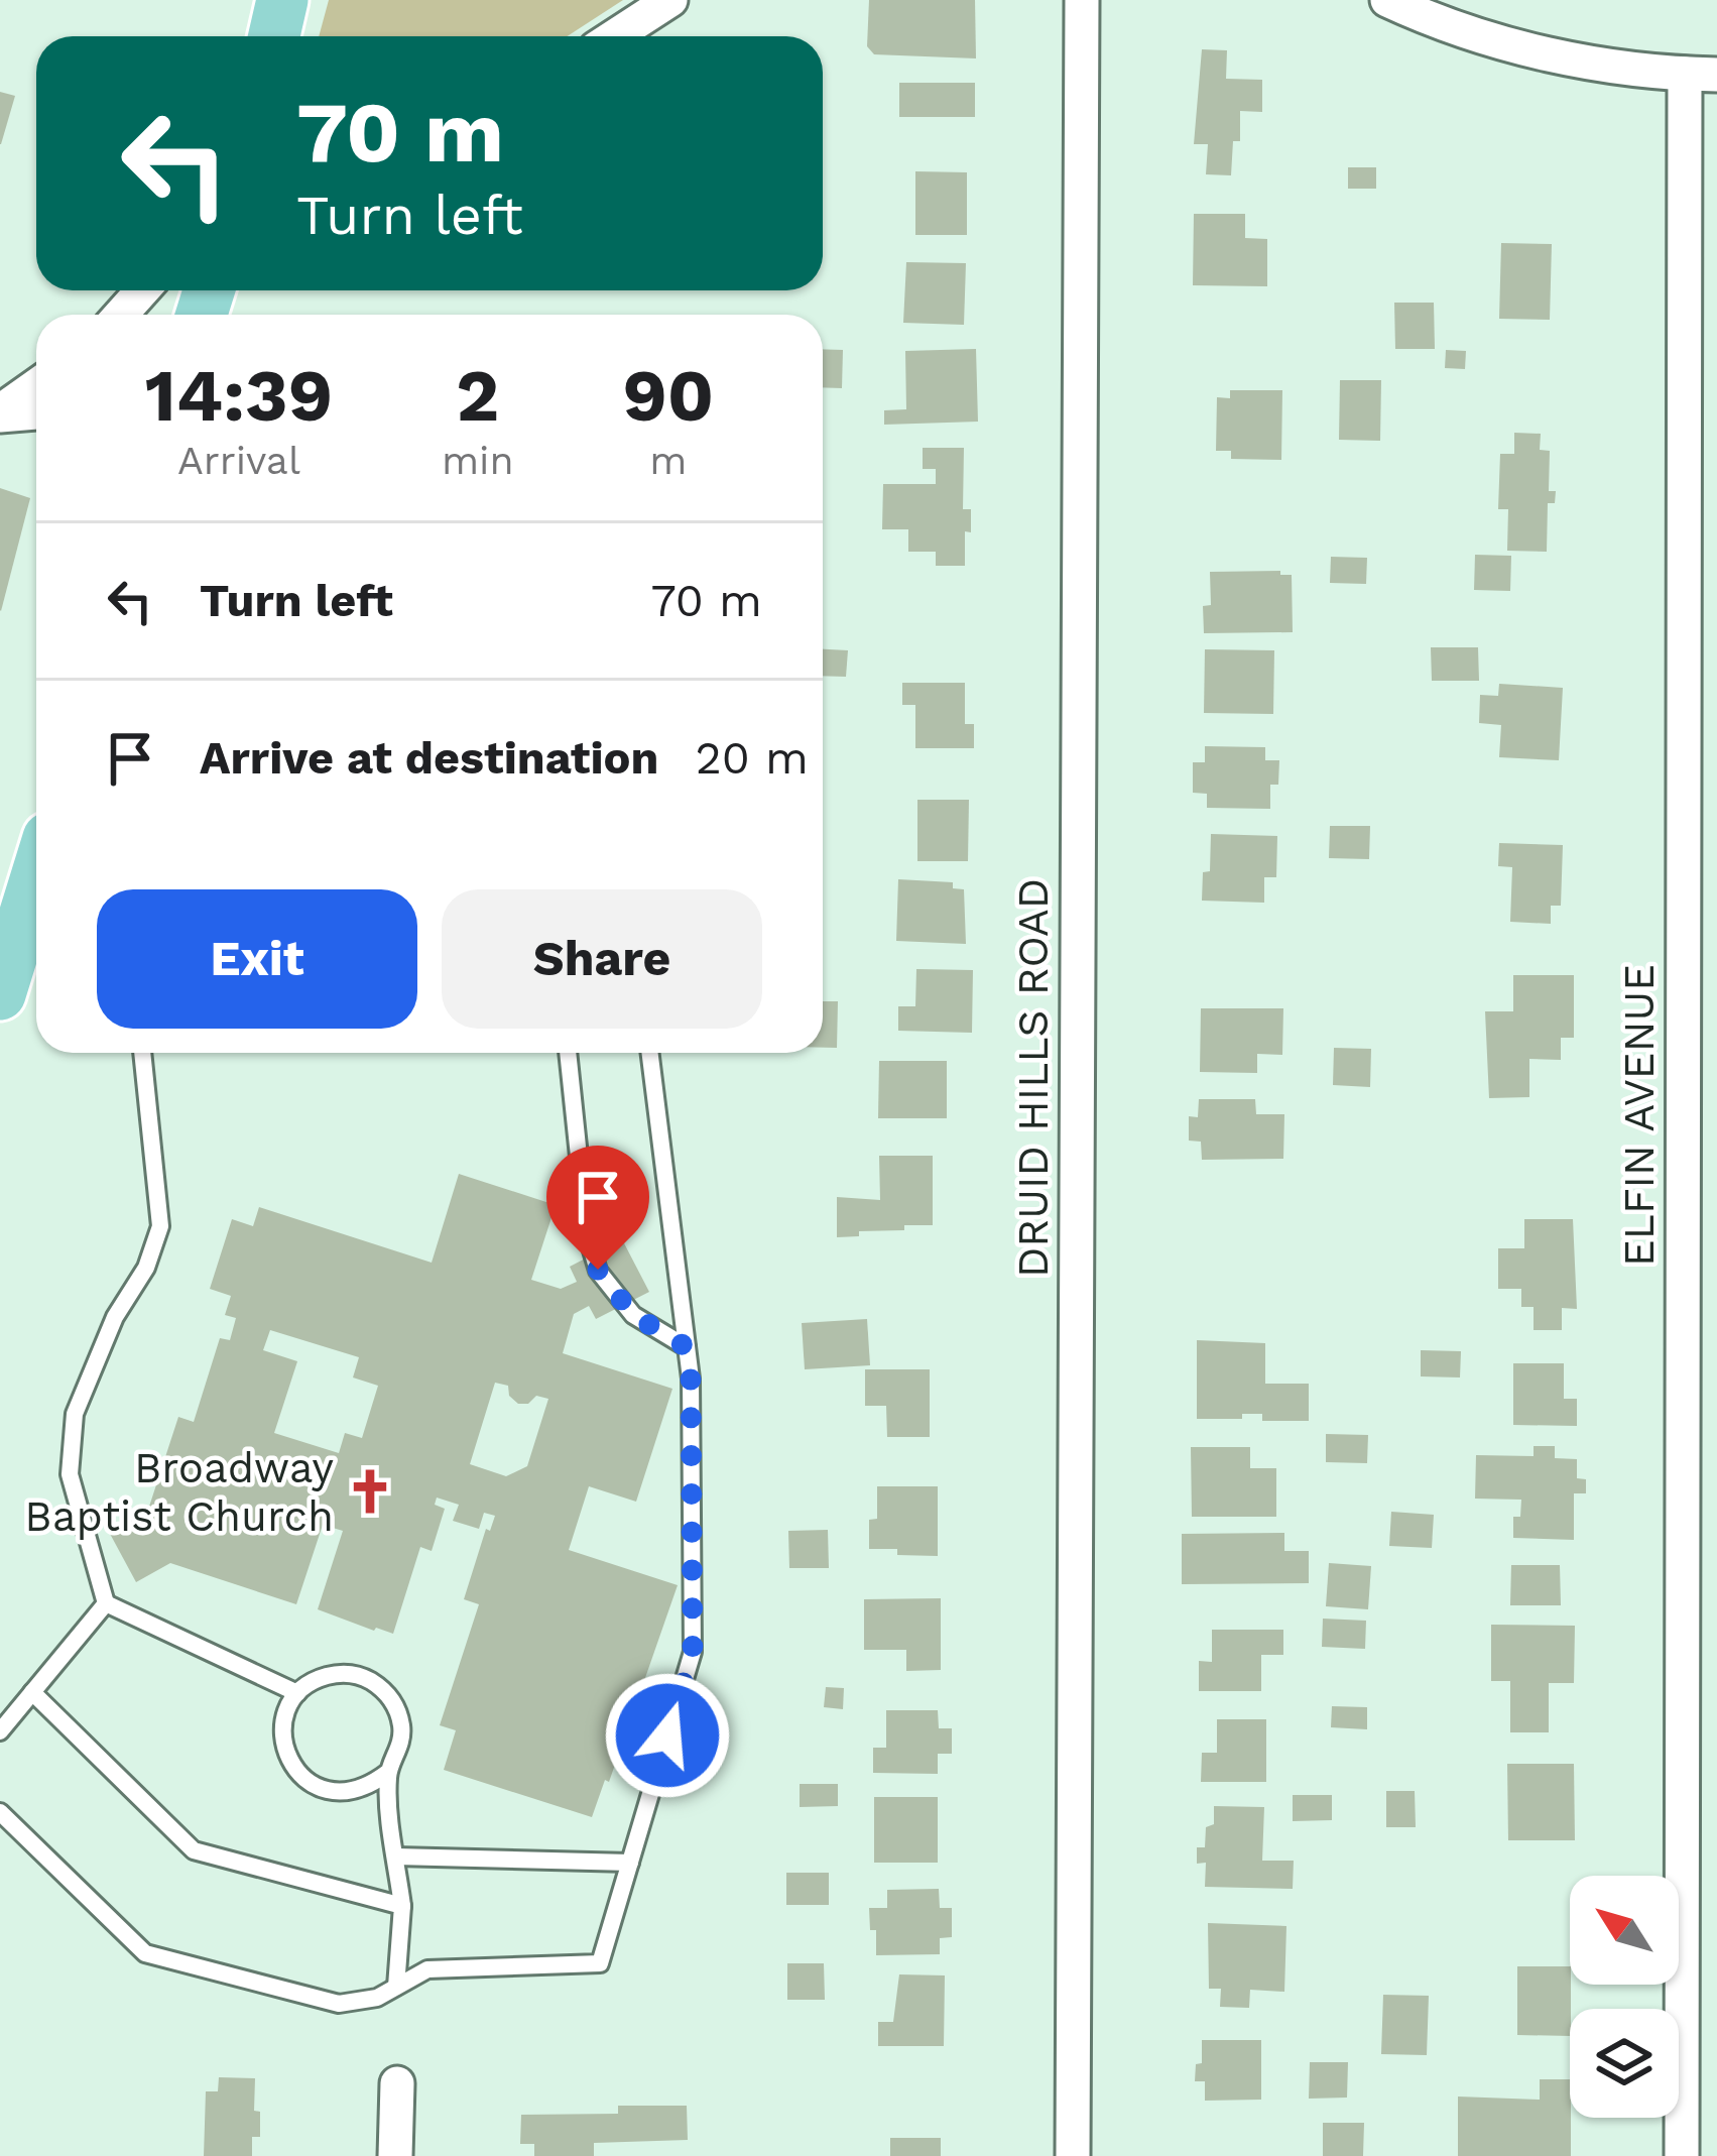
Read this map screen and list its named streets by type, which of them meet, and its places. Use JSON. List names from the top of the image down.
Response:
{
  "streets": {
    "street": ["DRUID HILLS ROAD", "ELFIN AVENUE"]
  },
  "places": {
    "church": ["Broadway Baptist Church"]
  },
  "north": "top left",
  "page": {
    "turn": ["70 m", "Turn left"],
    "eta": [
      "14:39",
      "Arrival",
      "2",
      "min",
      "90",
      "m"
    ],
    "list": [
      {
        "name": "Turn left",
        "value": "70 m"
      },
      {
        "name": "Arrive at destination",
        "value": "20 m"
      }
    ],
    "buttons": ["Exit", "Share"]
  }
}
